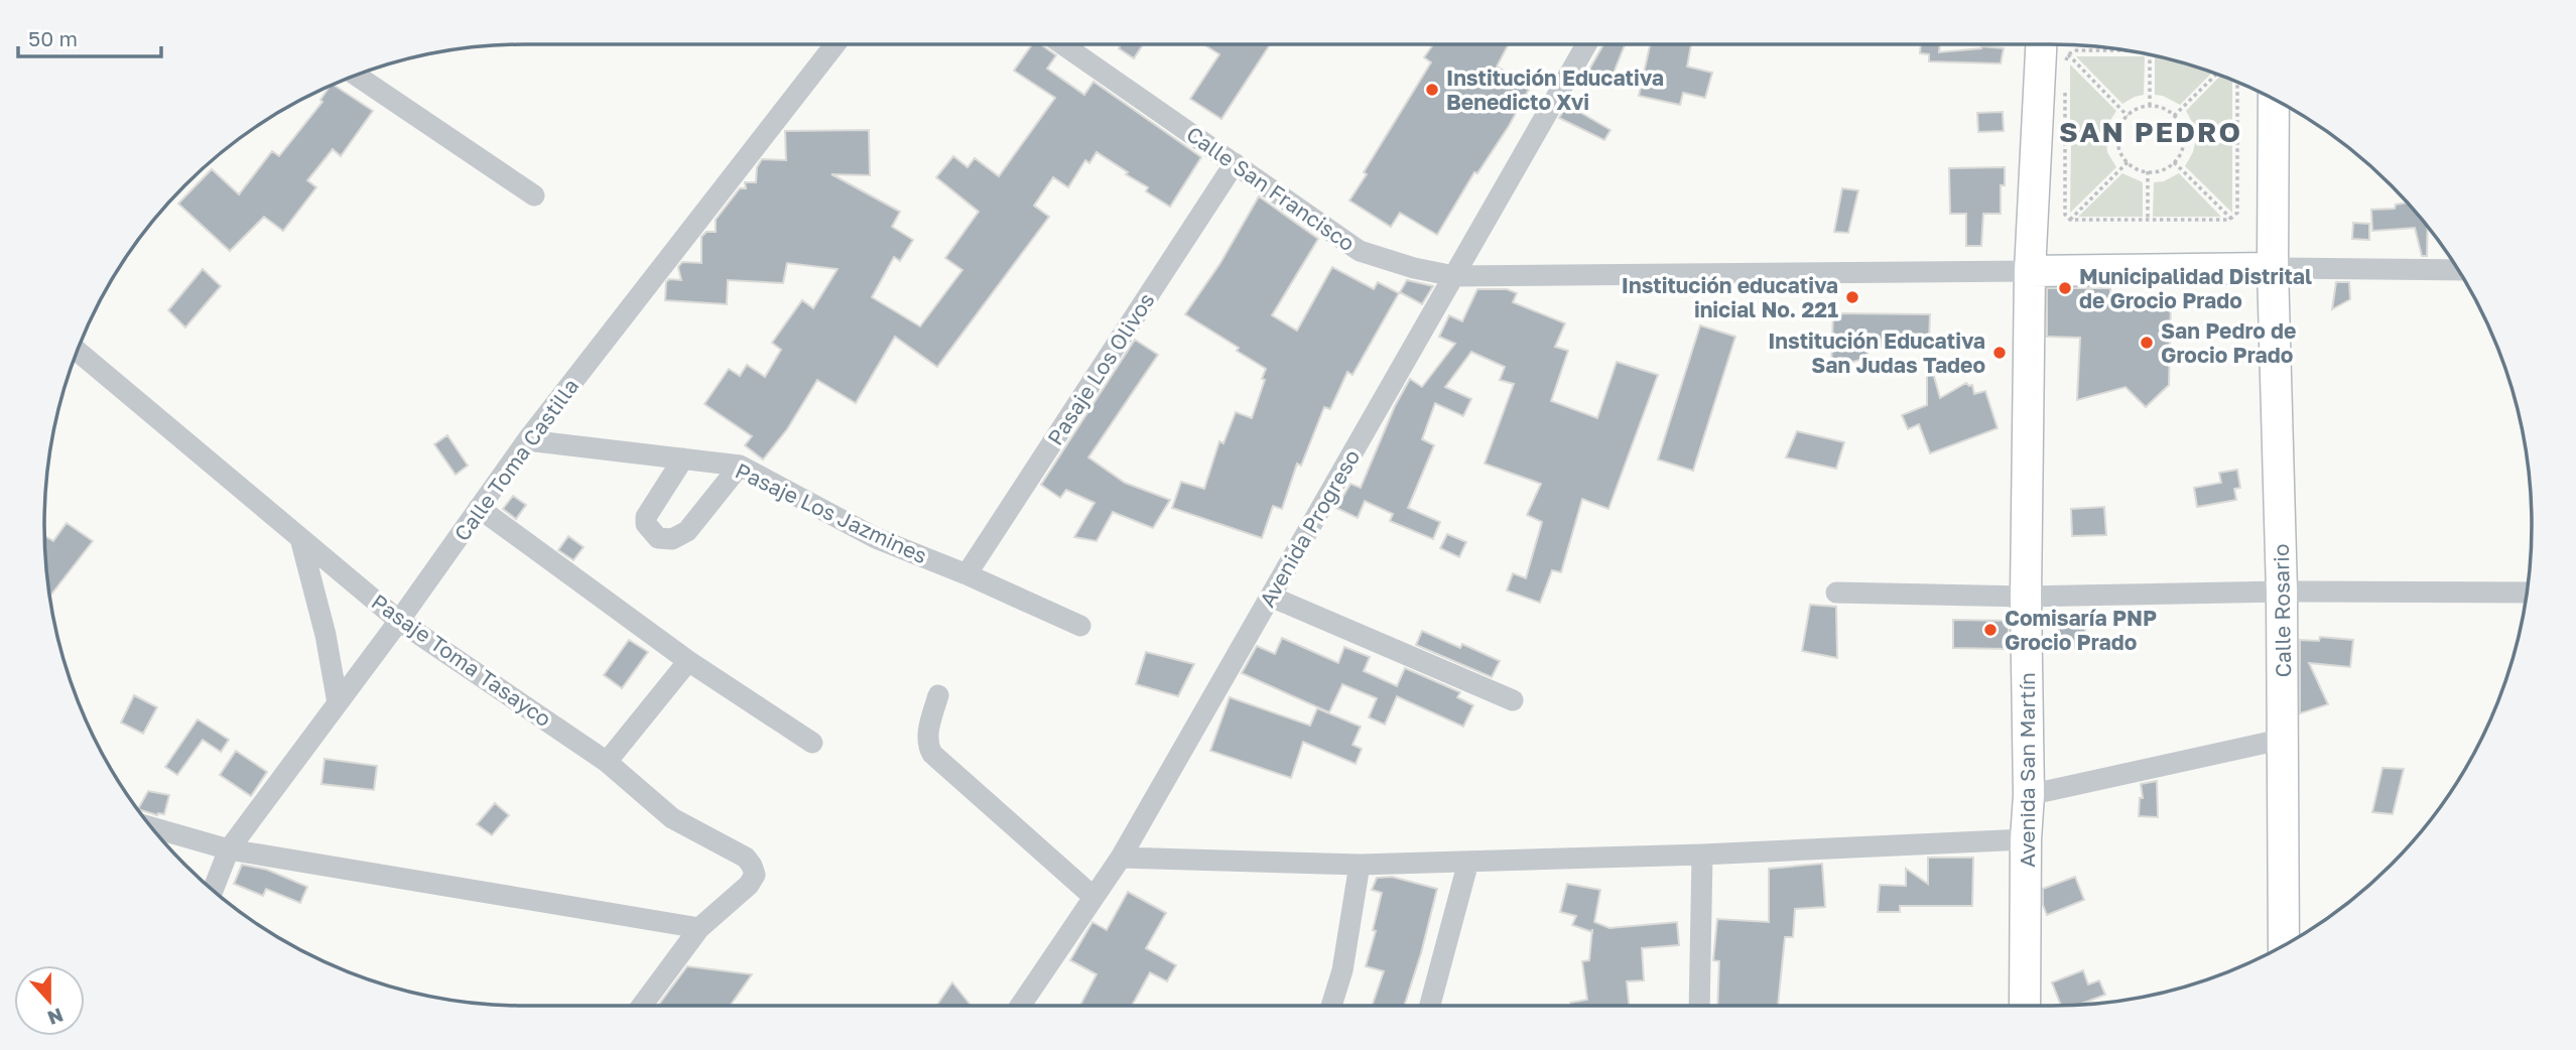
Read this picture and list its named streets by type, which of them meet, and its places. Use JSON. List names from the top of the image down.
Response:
{
  "streets": {
    "main road": ["Calle Rosario", "Avenida San Martín"],
    "street": [
      "Calle San Francisco",
      "Pasaje Los Olivos",
      "Calle Toma Castilla",
      "Pasaje Los Jazmines",
      "Avenida Progreso",
      "Pasaje Toma Tasayco"
    ]
  },
  "crossings": [
    ["Calle San Francisco", "Pasaje Los Olivos"],
    ["Calle San Francisco", "Avenida Progreso"],
    ["Calle San Francisco", "Avenida San Martín"],
    ["Pasaje Los Olivos", "Pasaje Los Jazmines"],
    ["Calle Toma Castilla", "Pasaje Los Jazmines"],
    ["Calle Toma Castilla", "Pasaje Toma Tasayco"]
  ],
  "districts": ["SAN PEDRO"],
  "places": [
    "Institución Educativa Benedicto Xvi",
    "Municipalidad Distrital de Grocio Prado",
    "Institución educativa inicial No. 221",
    "San Pedro de Grocio Prado",
    "Institución Educativa San Judas Tadeo",
    "Comisaría PNP Grocio Prado"
  ],
  "scale_bar": "50 m",
  "north": "bottom"
}
